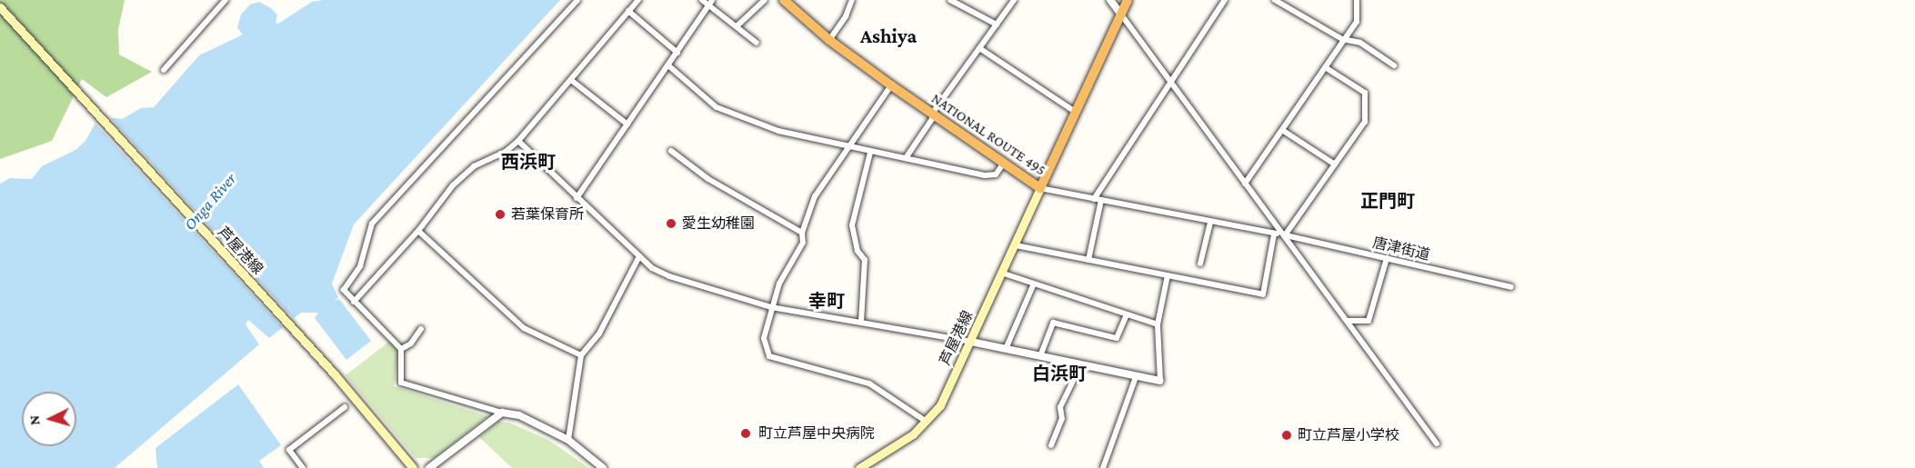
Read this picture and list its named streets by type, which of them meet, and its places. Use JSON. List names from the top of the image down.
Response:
{
  "streets": {
    "highway": ["NATIONAL ROUTE 495"],
    "main road": ["芦屋港線"],
    "street": ["唐津街道"]
  },
  "crossings": [
    ["NATIONAL ROUTE 495", "芦屋港線"]
  ],
  "districts": [
    "Ashiya",
    "西浜町",
    "正門町",
    "幸町",
    "白浜町"
  ],
  "water": ["Onga River"],
  "places": [
    "若葉保育所",
    "愛生幼稚園",
    "町立芦屋中央病院",
    "町立芦屋小学校"
  ],
  "north": "left"
}
